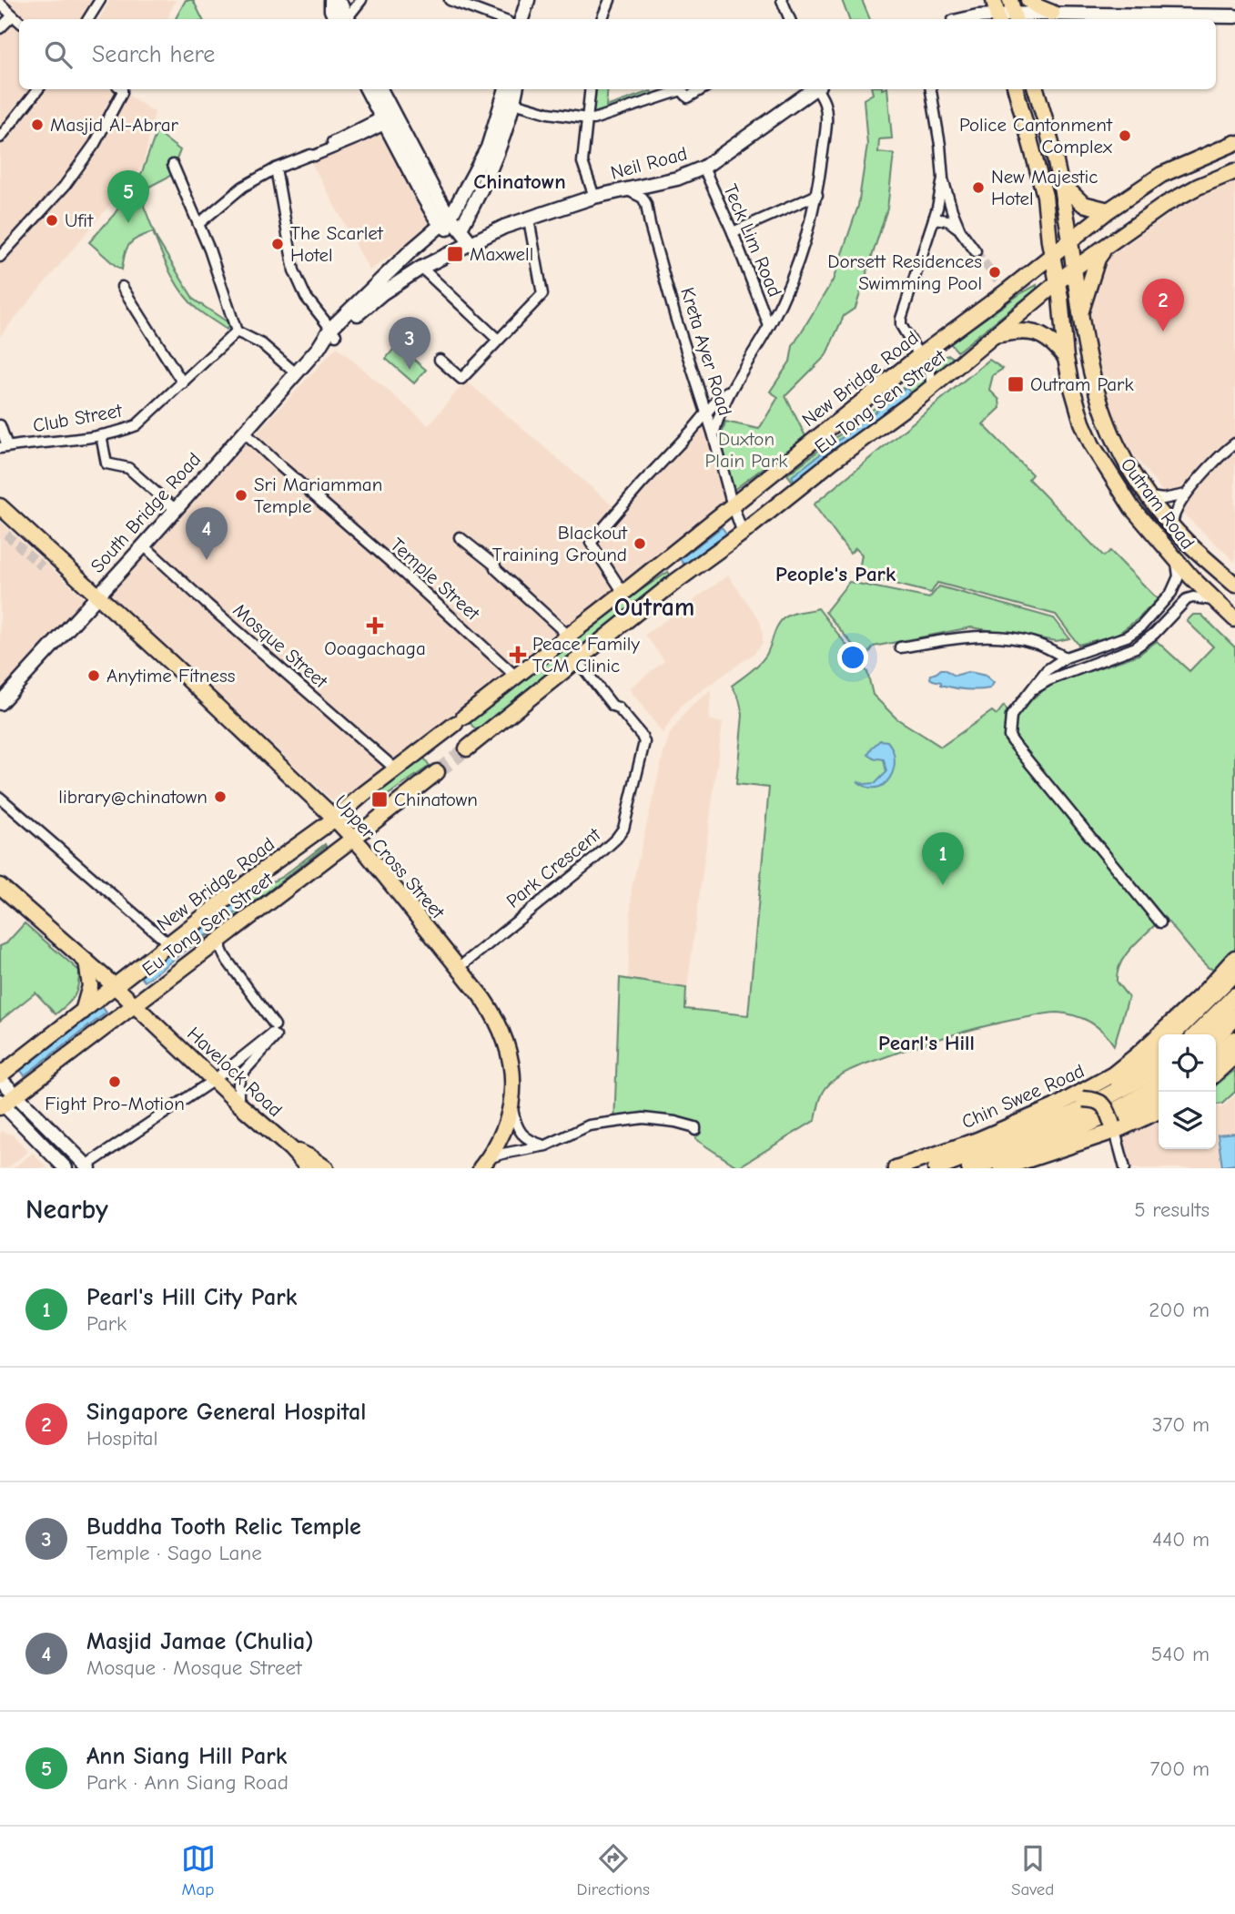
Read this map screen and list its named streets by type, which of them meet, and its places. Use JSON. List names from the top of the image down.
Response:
{
  "streets": {
    "main road": [
      "Neil Road",
      "New Bridge Road",
      "Eu Tong Sen Street",
      "Outram Road",
      "South Bridge Road",
      "Upper Cross Street",
      "Havelock Road",
      "Chin Swee Road"
    ],
    "street": [
      "Teck Lim Road",
      "Kreta Ayer Road",
      "Club Street",
      "Temple Street",
      "Mosque Street",
      "Park Crescent"
    ]
  },
  "crossings": [
    ["Neil Road", "Teck Lim Road"],
    ["Neil Road", "Kreta Ayer Road"],
    ["Neil Road", "South Bridge Road"],
    ["Kreta Ayer Road", "New Bridge Road"],
    ["Kreta Ayer Road", "Eu Tong Sen Street"],
    ["New Bridge Road", "Outram Road"],
    ["New Bridge Road", "Temple Street"],
    ["New Bridge Road", "Mosque Street"],
    ["New Bridge Road", "Upper Cross Street"],
    ["New Bridge Road", "Havelock Road"],
    ["Eu Tong Sen Street", "Outram Road"],
    ["Eu Tong Sen Street", "Upper Cross Street"],
    ["Eu Tong Sen Street", "Park Crescent"],
    ["Eu Tong Sen Street", "Havelock Road"],
    ["South Bridge Road", "Temple Street"],
    ["South Bridge Road", "Mosque Street"],
    ["South Bridge Road", "Upper Cross Street"],
    ["Upper Cross Street", "Park Crescent"]
  ],
  "districts": [
    "Chinatown",
    "People's Park",
    "Outram",
    "Pearl's Hill"
  ],
  "parks": ["Duxton Plain Park"],
  "places": {
    "other": [
      "Masjid Al-Abrar",
      "Police Cantonment Complex",
      "New Majestic Hotel",
      "Ufit",
      "The Scarlet Hotel",
      "Dorsett Residences Swimming Pool",
      "Sri Mariamman Temple",
      "Blackout Training Ground",
      "Anytime Fitness",
      "library@chinatown",
      "Fight Pro-Motion"
    ],
    "transit": ["Maxwell", "Outram Park", "Chinatown"],
    "health": ["Ooagachaga", "Peace Family TCM Clinic"]
  },
  "page": {
    "search": "Search here",
    "pins": [
      "5",
      "2",
      "3",
      "4",
      "1"
    ],
    "heading": ["Nearby", "5 results"],
    "list": [
      {
        "mark": "1",
        "name": "Pearl's Hill City Park",
        "note": "Park",
        "value": "200 m"
      },
      {
        "mark": "2",
        "name": "Singapore General Hospital",
        "note": "Hospital",
        "value": "370 m"
      },
      {
        "mark": "3",
        "name": "Buddha Tooth Relic Temple",
        "note": "Temple · Sago Lane",
        "value": "440 m"
      },
      {
        "mark": "4",
        "name": "Masjid Jamae (Chulia)",
        "note": "Mosque · Mosque Street",
        "value": "540 m"
      },
      {
        "mark": "5",
        "name": "Ann Siang Hill Park",
        "note": "Park · Ann Siang Road",
        "value": "700 m"
      }
    ],
    "nav": ["Map", "Directions", "Saved"]
  }
}
